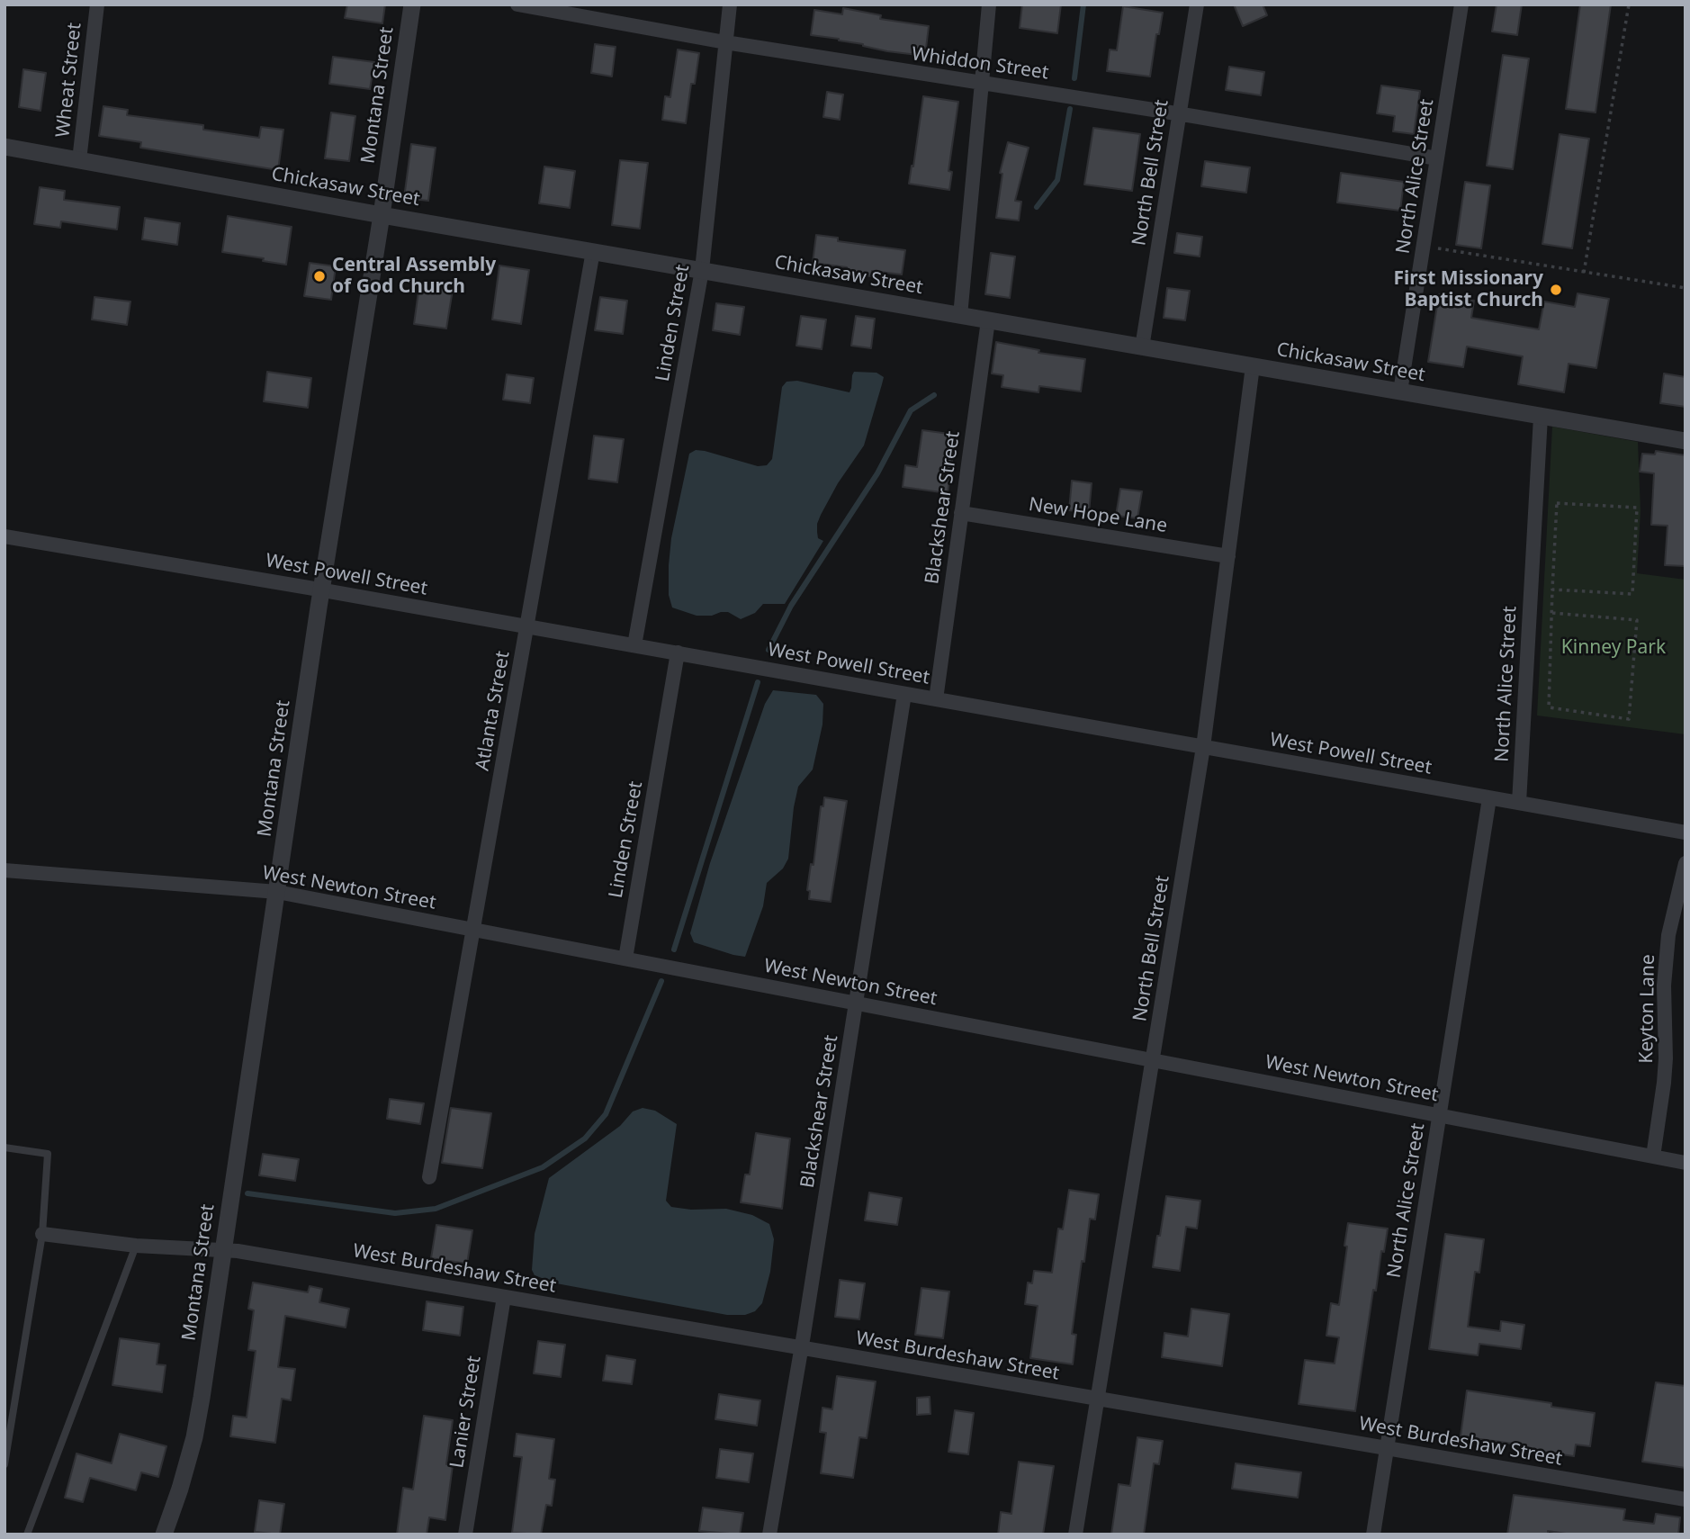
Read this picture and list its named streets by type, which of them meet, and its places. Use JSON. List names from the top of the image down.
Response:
{
  "streets": {
    "street": [
      "Whiddon Street",
      "Wheat Street",
      "Montana Street",
      "North Bell Street",
      "North Alice Street",
      "Chickasaw Street",
      "Linden Street",
      "Blackshear Street",
      "New Hope Lane",
      "West Powell Street",
      "Atlanta Street",
      "West Newton Street",
      "Keyton Lane",
      "West Burdeshaw Street",
      "Lanier Street"
    ]
  },
  "crossings": [
    ["Whiddon Street", "North Bell Street"],
    ["Whiddon Street", "North Alice Street"],
    ["Whiddon Street", "Linden Street"],
    ["Wheat Street", "Chickasaw Street"],
    ["Montana Street", "Chickasaw Street"],
    ["Montana Street", "West Powell Street"],
    ["Montana Street", "West Newton Street"],
    ["Montana Street", "West Burdeshaw Street"],
    ["North Bell Street", "Chickasaw Street"],
    ["North Bell Street", "New Hope Lane"],
    ["North Bell Street", "West Powell Street"],
    ["North Bell Street", "West Newton Street"],
    ["North Bell Street", "West Burdeshaw Street"],
    ["North Alice Street", "Chickasaw Street"],
    ["North Alice Street", "West Powell Street"],
    ["North Alice Street", "West Newton Street"],
    ["North Alice Street", "West Burdeshaw Street"],
    ["Chickasaw Street", "Linden Street"],
    ["Chickasaw Street", "Blackshear Street"],
    ["Chickasaw Street", "Atlanta Street"],
    ["Linden Street", "West Powell Street"],
    ["Linden Street", "West Newton Street"],
    ["Blackshear Street", "New Hope Lane"],
    ["Blackshear Street", "West Powell Street"],
    ["Blackshear Street", "West Newton Street"],
    ["Blackshear Street", "West Burdeshaw Street"],
    ["West Powell Street", "Atlanta Street"],
    ["Atlanta Street", "West Newton Street"],
    ["West Newton Street", "Keyton Lane"],
    ["West Burdeshaw Street", "Lanier Street"]
  ],
  "parks": ["Kinney Park"],
  "places": ["Central Assembly of God Church", "First Missionary Baptist Church"]
}
